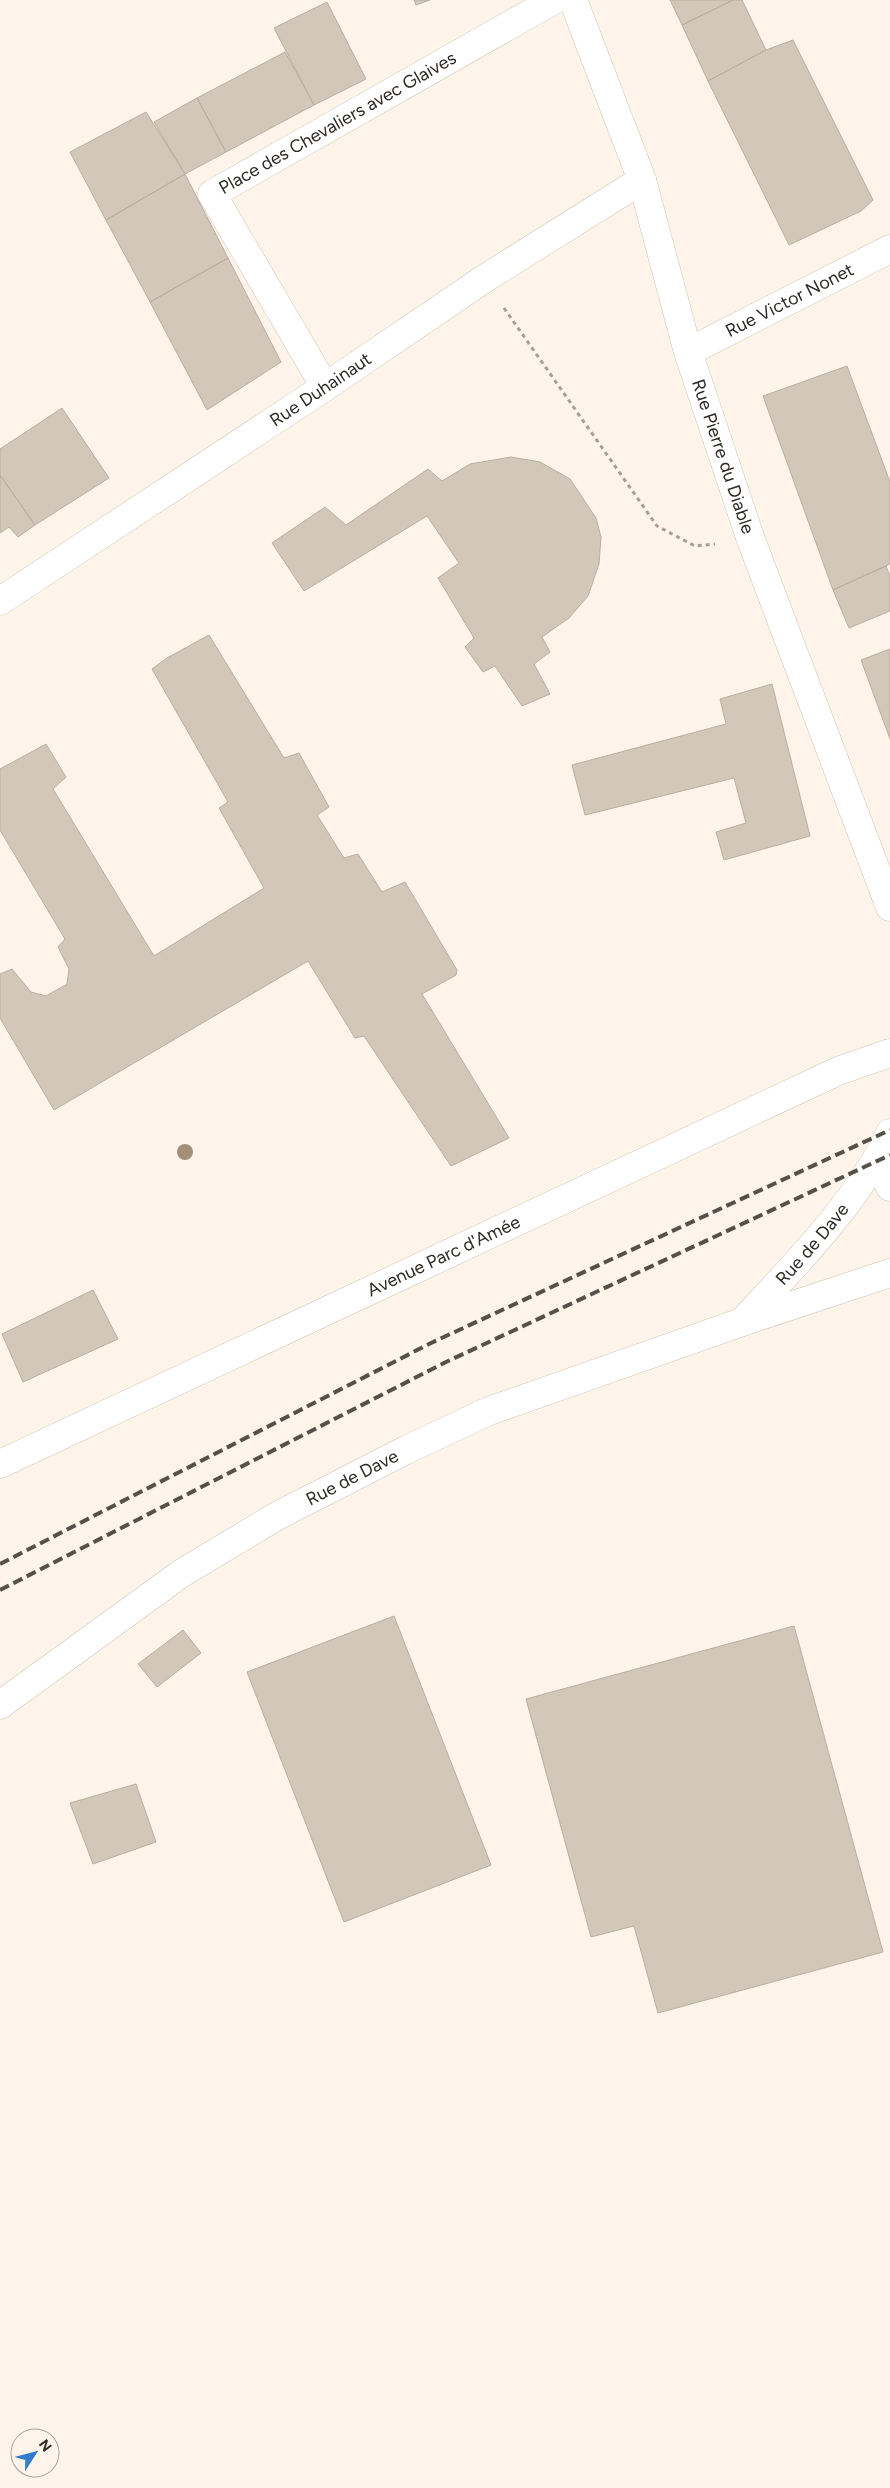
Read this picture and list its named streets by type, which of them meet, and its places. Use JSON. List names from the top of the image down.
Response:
{
  "streets": {
    "street": [
      "Place des Chevaliers avec Glaives",
      "Rue Victor Nonet",
      "Rue Duhainaut",
      "Rue Pierre du Diable",
      "Rue de Dave",
      "Avenue Parc d'Amée"
    ]
  },
  "crossings": [
    ["Place des Chevaliers avec Glaives", "Rue Duhainaut"],
    ["Rue Victor Nonet", "Rue Pierre du Diable"],
    ["Rue Duhainaut", "Rue Pierre du Diable"]
  ],
  "north": "top right"
}
